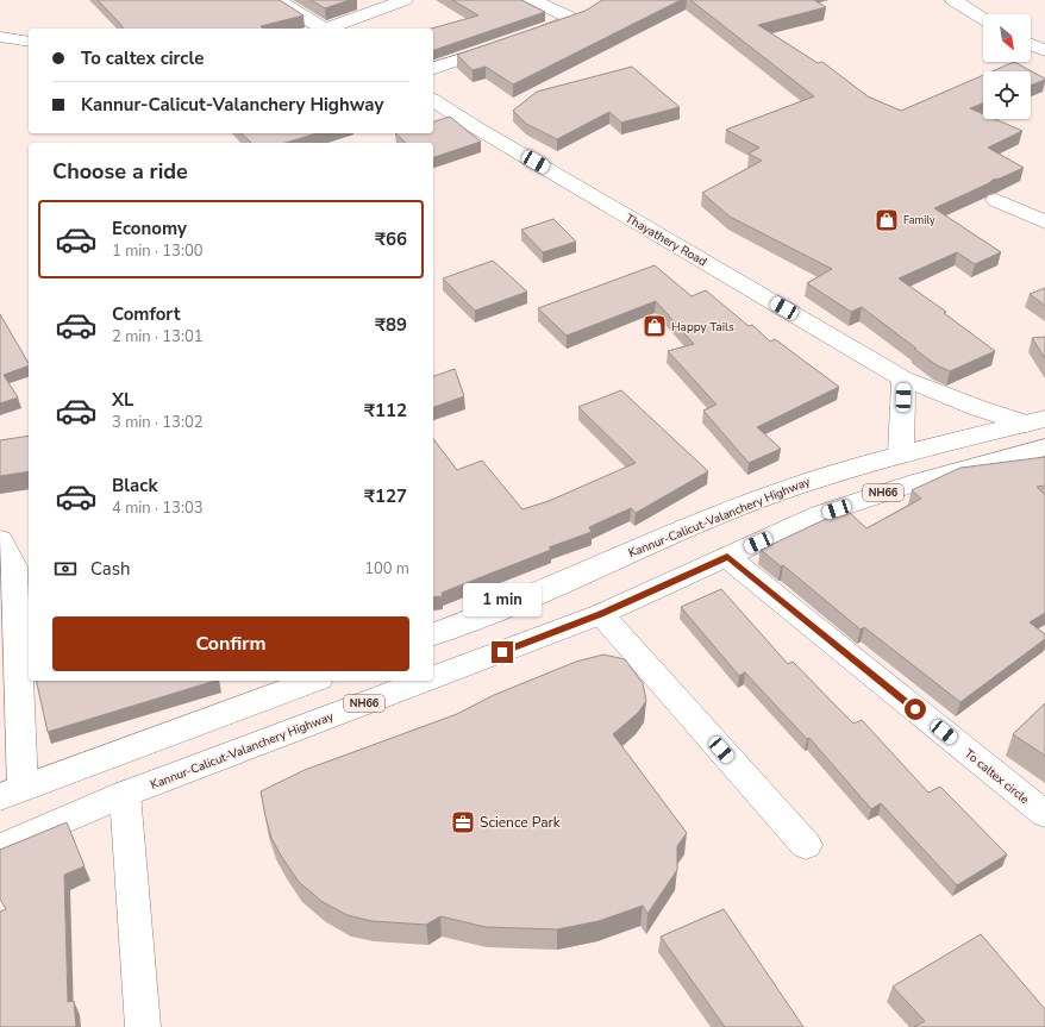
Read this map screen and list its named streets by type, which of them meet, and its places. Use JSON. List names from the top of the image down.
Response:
{
  "streets": {
    "main road": [
      "Thayathery Road",
      "NH66",
      "Kannur-Calicut-Valanchery Highway",
      "To caltex circle"
    ]
  },
  "crossings": [
    ["Thayathery Road", "Kannur-Calicut-Valanchery Highway"],
    ["Kannur-Calicut-Valanchery Highway", "To caltex circle"]
  ],
  "places": {
    "shop": ["Family", "Happy Tails"],
    "office": ["Science Park"]
  },
  "north": "bottom right",
  "page": {
    "banner": ["To caltex circle", "Kannur-Calicut-Valanchery Highway"],
    "heading": "Choose a ride",
    "list": [
      {
        "name": "Economy",
        "note": "1 min · 13:00",
        "value": "₹66"
      },
      {
        "name": "Comfort",
        "note": "2 min · 13:01",
        "value": "₹89"
      },
      {
        "name": "XL",
        "note": "3 min · 13:02",
        "value": "₹112"
      },
      {
        "name": "Black",
        "note": "4 min · 13:03",
        "value": "₹127"
      }
    ],
    "pay": ["Cash", "100 m"],
    "bubble": "1 min",
    "buttons": "Confirm"
  }
}
